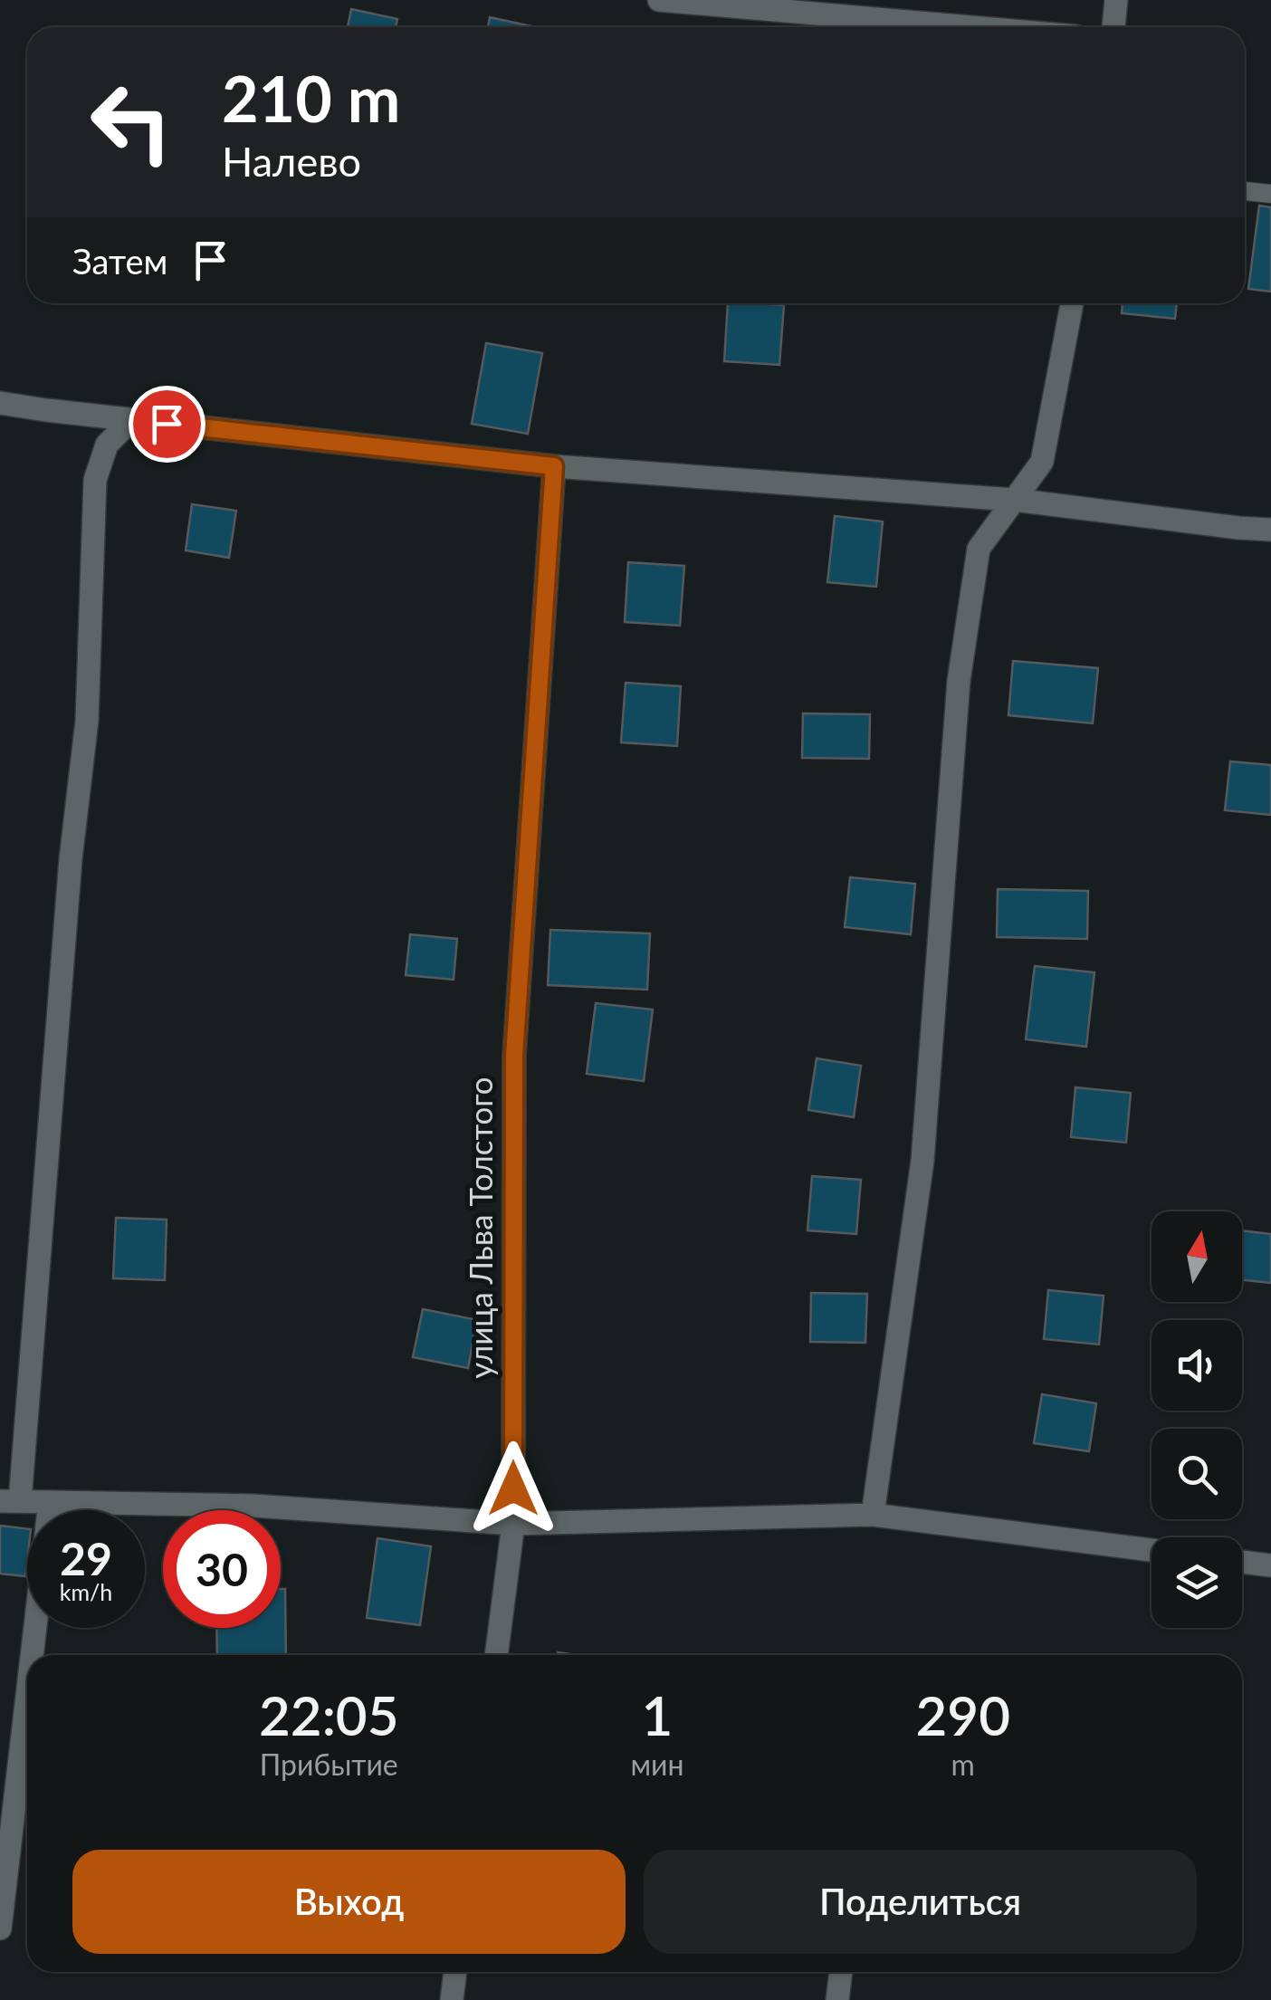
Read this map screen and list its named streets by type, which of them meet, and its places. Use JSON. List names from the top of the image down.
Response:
{
  "streets": {
    "street": ["улица Льва Толстого"]
  },
  "north": "top",
  "page": {
    "turn": ["210 m", "Налево"],
    "then": "Затем",
    "speed": "29 km/h",
    "limit": "30",
    "eta": [
      "22:05",
      "Прибытие",
      "1",
      "мин",
      "290",
      "m"
    ],
    "buttons": ["Выход", "Поделиться"]
  }
}
